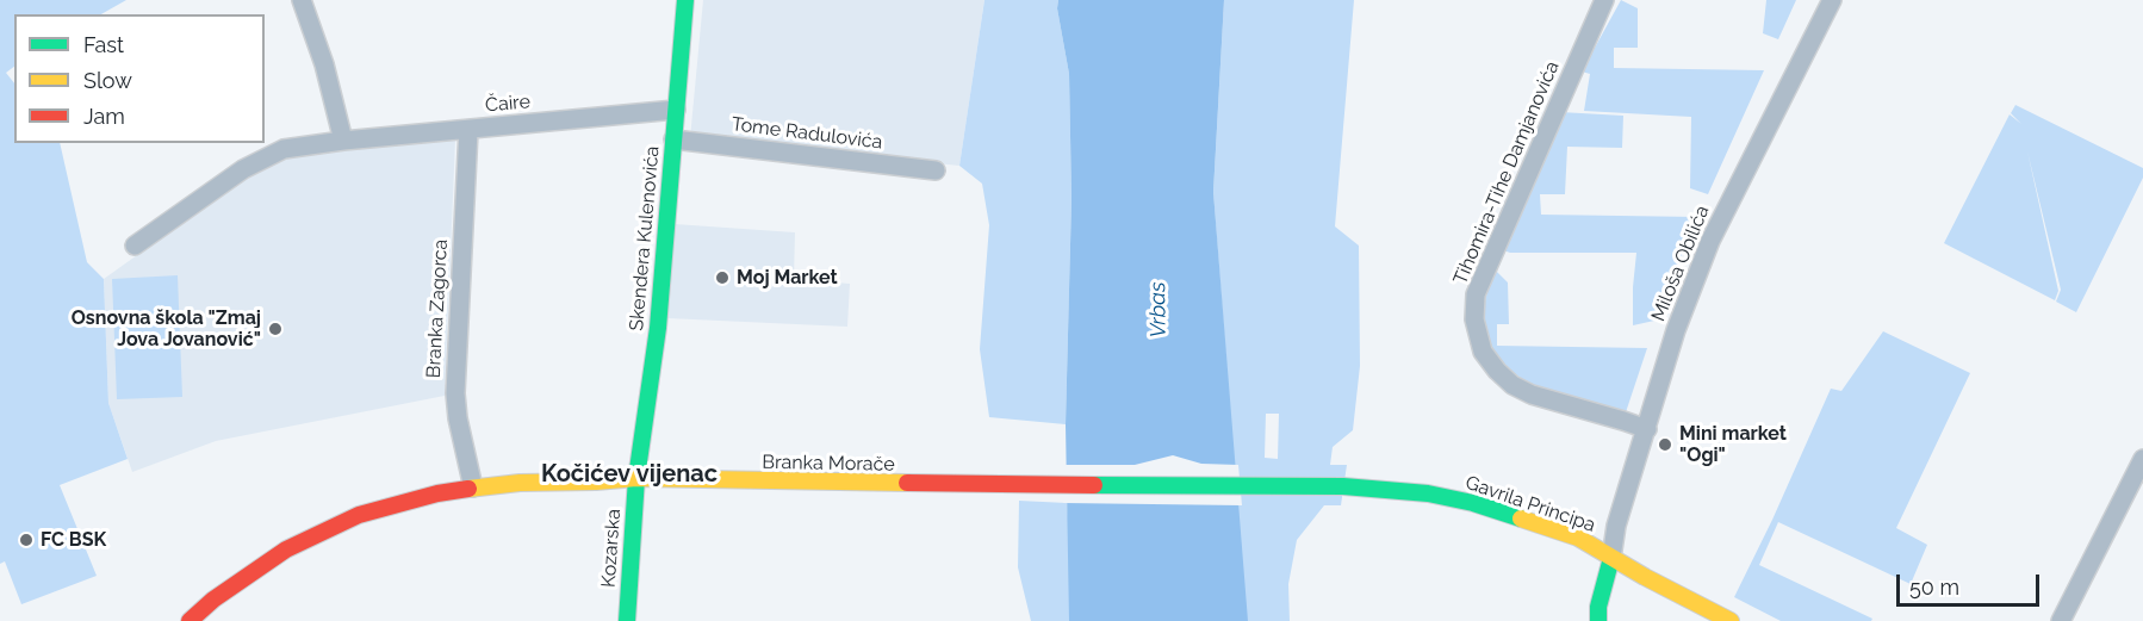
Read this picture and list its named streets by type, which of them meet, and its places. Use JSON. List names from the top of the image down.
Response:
{
  "streets": {
    "main road": [
      "Skendera Kulenovića",
      "Branka Morače",
      "Gavrila Principa",
      "Kozarska"
    ],
    "street": [
      "Čaire",
      "Tome Radulovića",
      "Tihomira-Tihe Damjanovića",
      "Miloša Obilića",
      "Branka Zagorca"
    ]
  },
  "crossings": [
    ["Čaire", "Skendera Kulenovića"],
    ["Čaire", "Branka Zagorca"],
    ["Tome Radulovića", "Skendera Kulenovića"],
    ["Tihomira-Tihe Damjanovića", "Miloša Obilića"],
    ["Skendera Kulenovića", "Branka Morače"],
    ["Skendera Kulenovića", "Kozarska"],
    ["Miloša Obilića", "Gavrila Principa"],
    ["Branka Zagorca", "Branka Morače"],
    ["Branka Morače", "Gavrila Principa"],
    ["Branka Morače", "Kozarska"]
  ],
  "districts": ["Kočićev vijenac"],
  "water": ["Vrbas"],
  "places": [
    "Moj Market",
    "Osnovna škola \"Zmaj Jova Jovanović\"",
    "Mini market \"Ogi\"",
    "FC BSK"
  ],
  "legend": ["Fast", "Slow", "Jam"],
  "scale_bar": "50 m"
}
